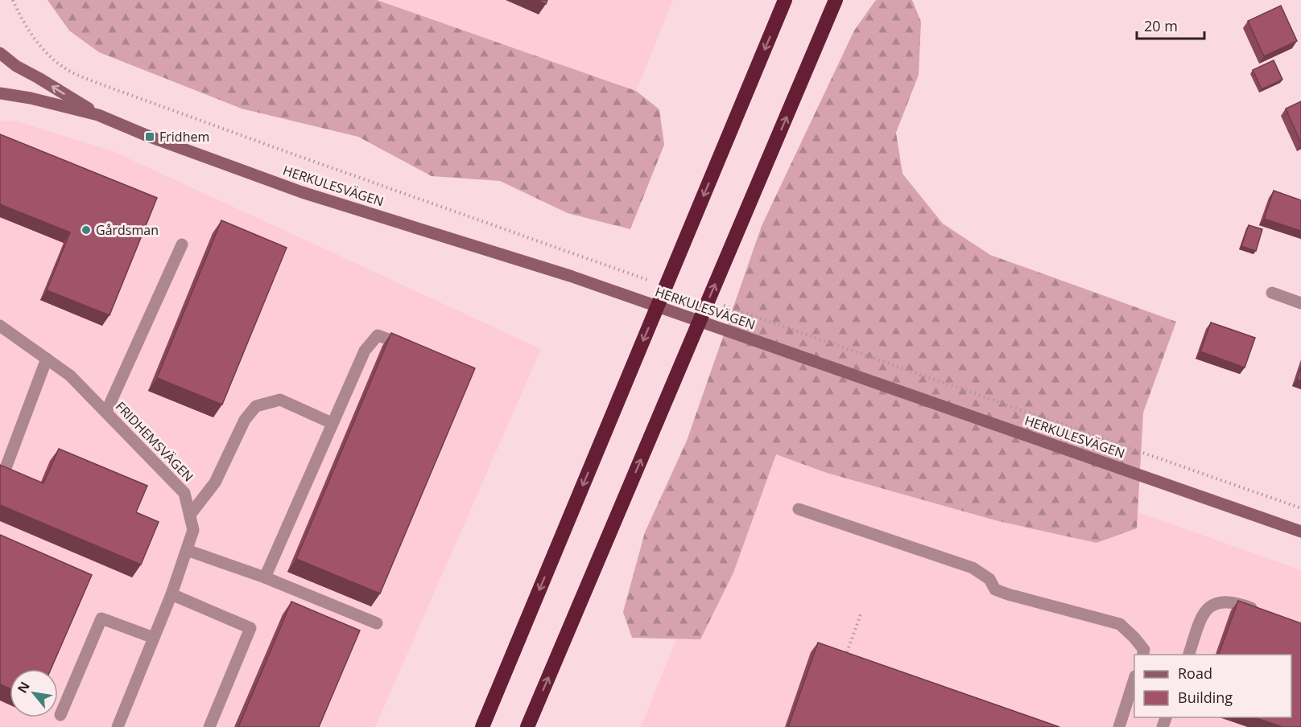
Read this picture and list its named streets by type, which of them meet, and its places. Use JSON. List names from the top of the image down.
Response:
{
  "streets": {
    "street": ["HERKULESVÄGEN", "FRIDHEMSVÄGEN"]
  },
  "places": {
    "transit": ["Fridhem"],
    "other": ["Gårdsman"]
  },
  "legend": ["Road", "Building"],
  "scale_bar": "20 m",
  "north": "top left"
}
